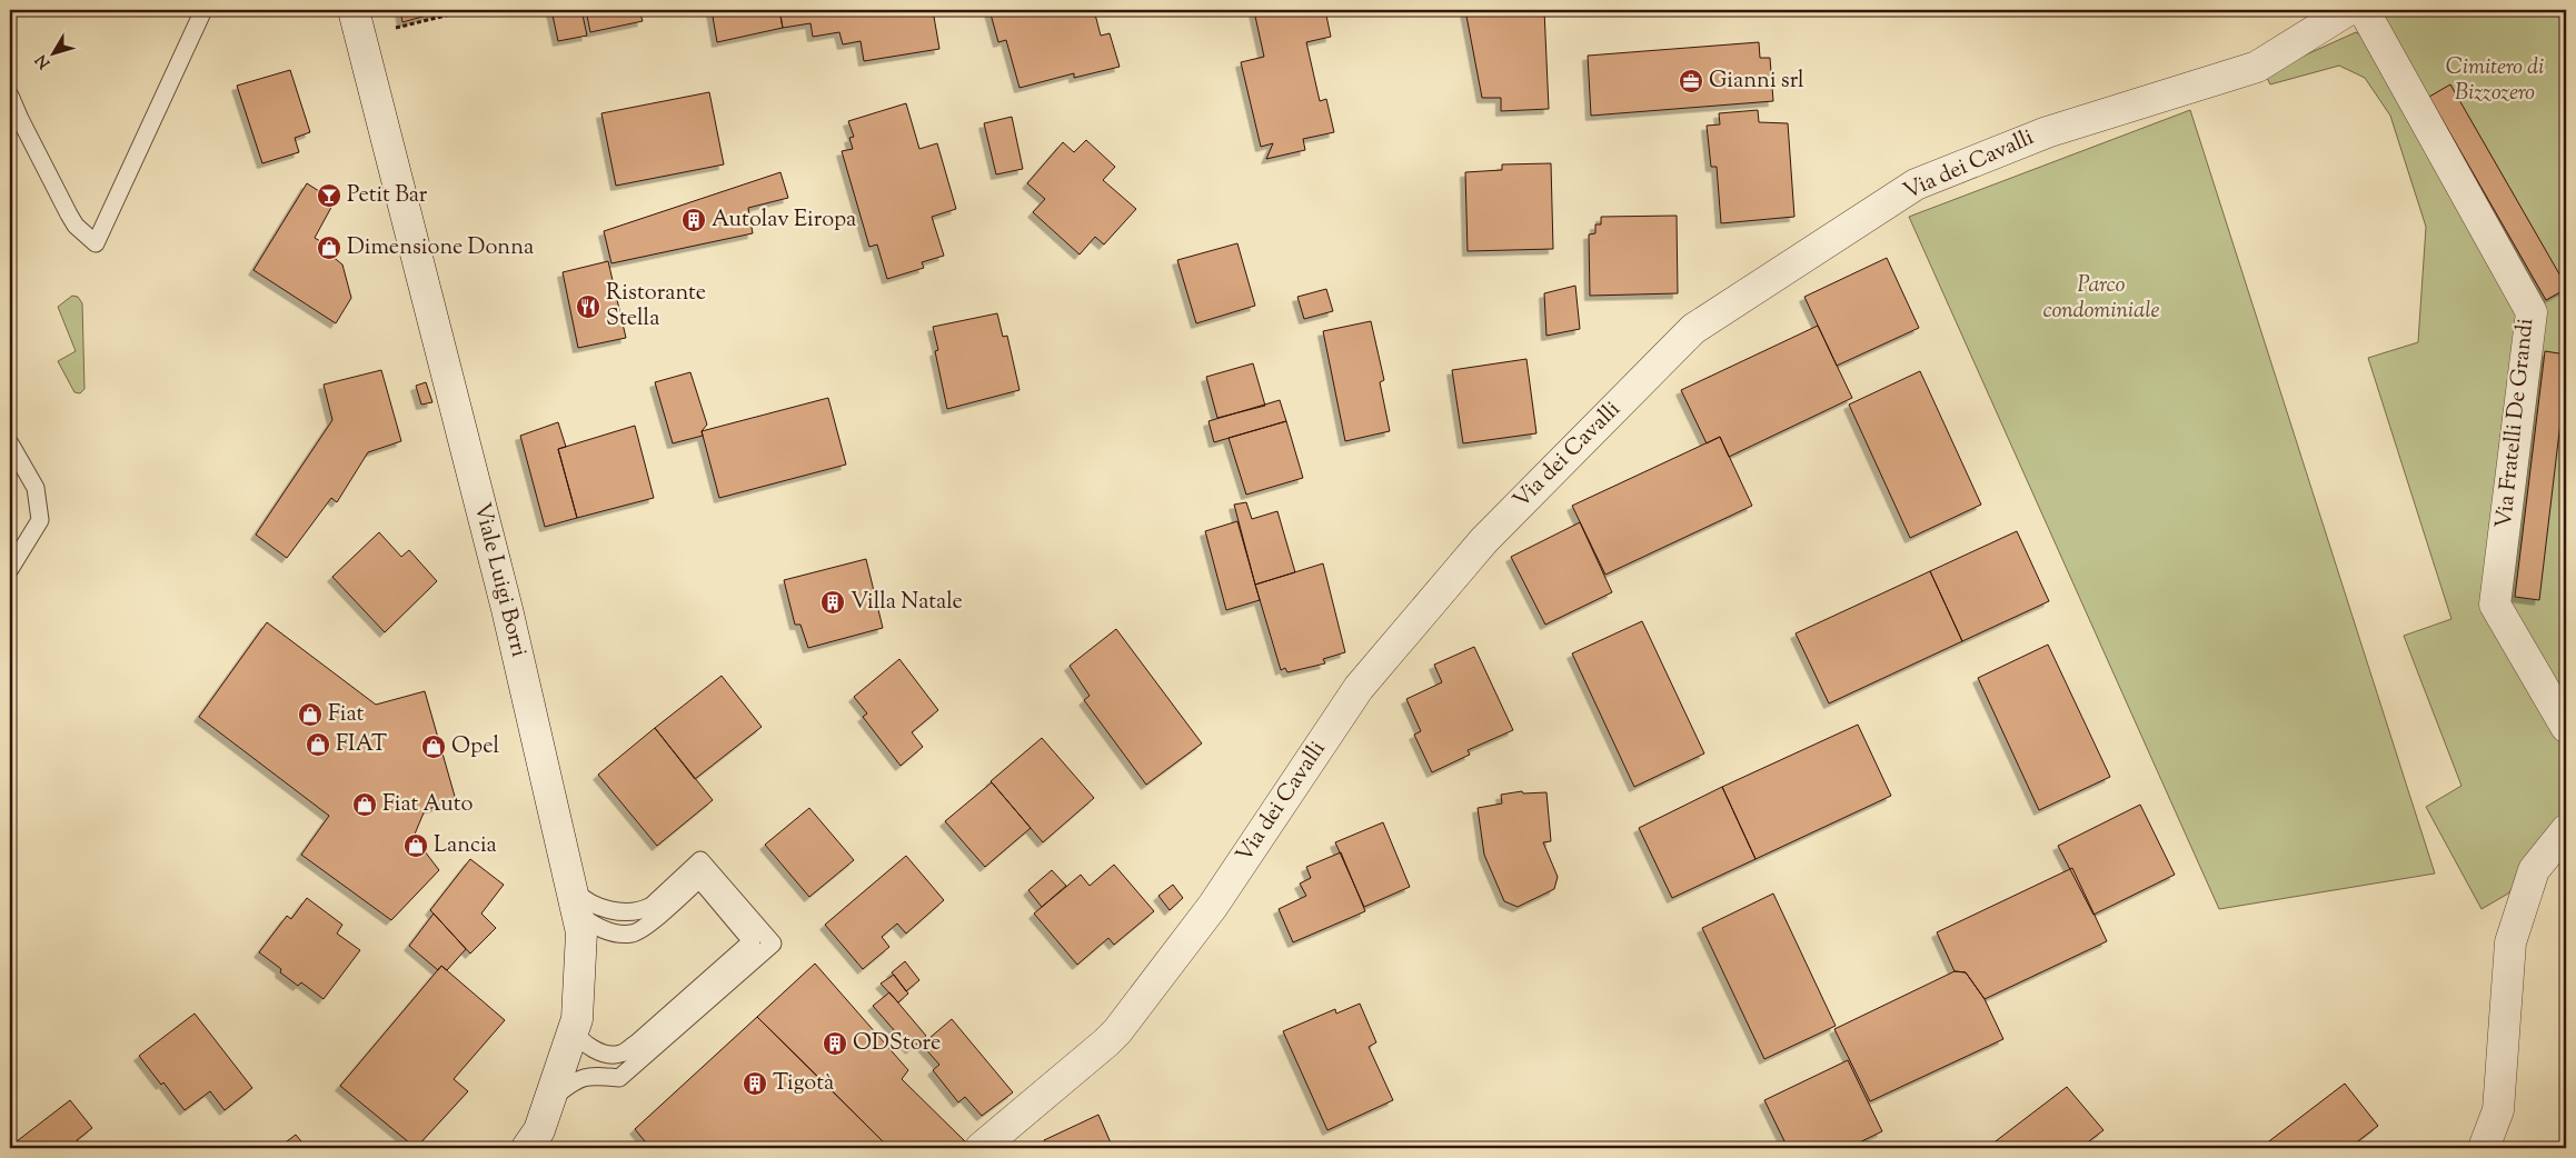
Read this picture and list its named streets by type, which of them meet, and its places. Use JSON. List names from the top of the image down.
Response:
{
  "streets": {
    "street": ["Via dei Cavalli", "Via Fratelli De Grandi", "Viale Luigi Borri"]
  },
  "parks": ["Cimitero di Bizzozero", "Parco condominiale"],
  "places": {
    "office": ["Gianni srl"],
    "bar": ["Petit Bar"],
    "building": [
      "Autolav Eiropa",
      "Villa Natale",
      "ODStore",
      "Tigotà"
    ],
    "shop": [
      "Dimensione Donna",
      "Fiat",
      "FIAT",
      "Opel",
      "Fiat Auto",
      "Lancia"
    ],
    "restaurant": ["Ristorante Stella"]
  },
  "north": "bottom left"
}
